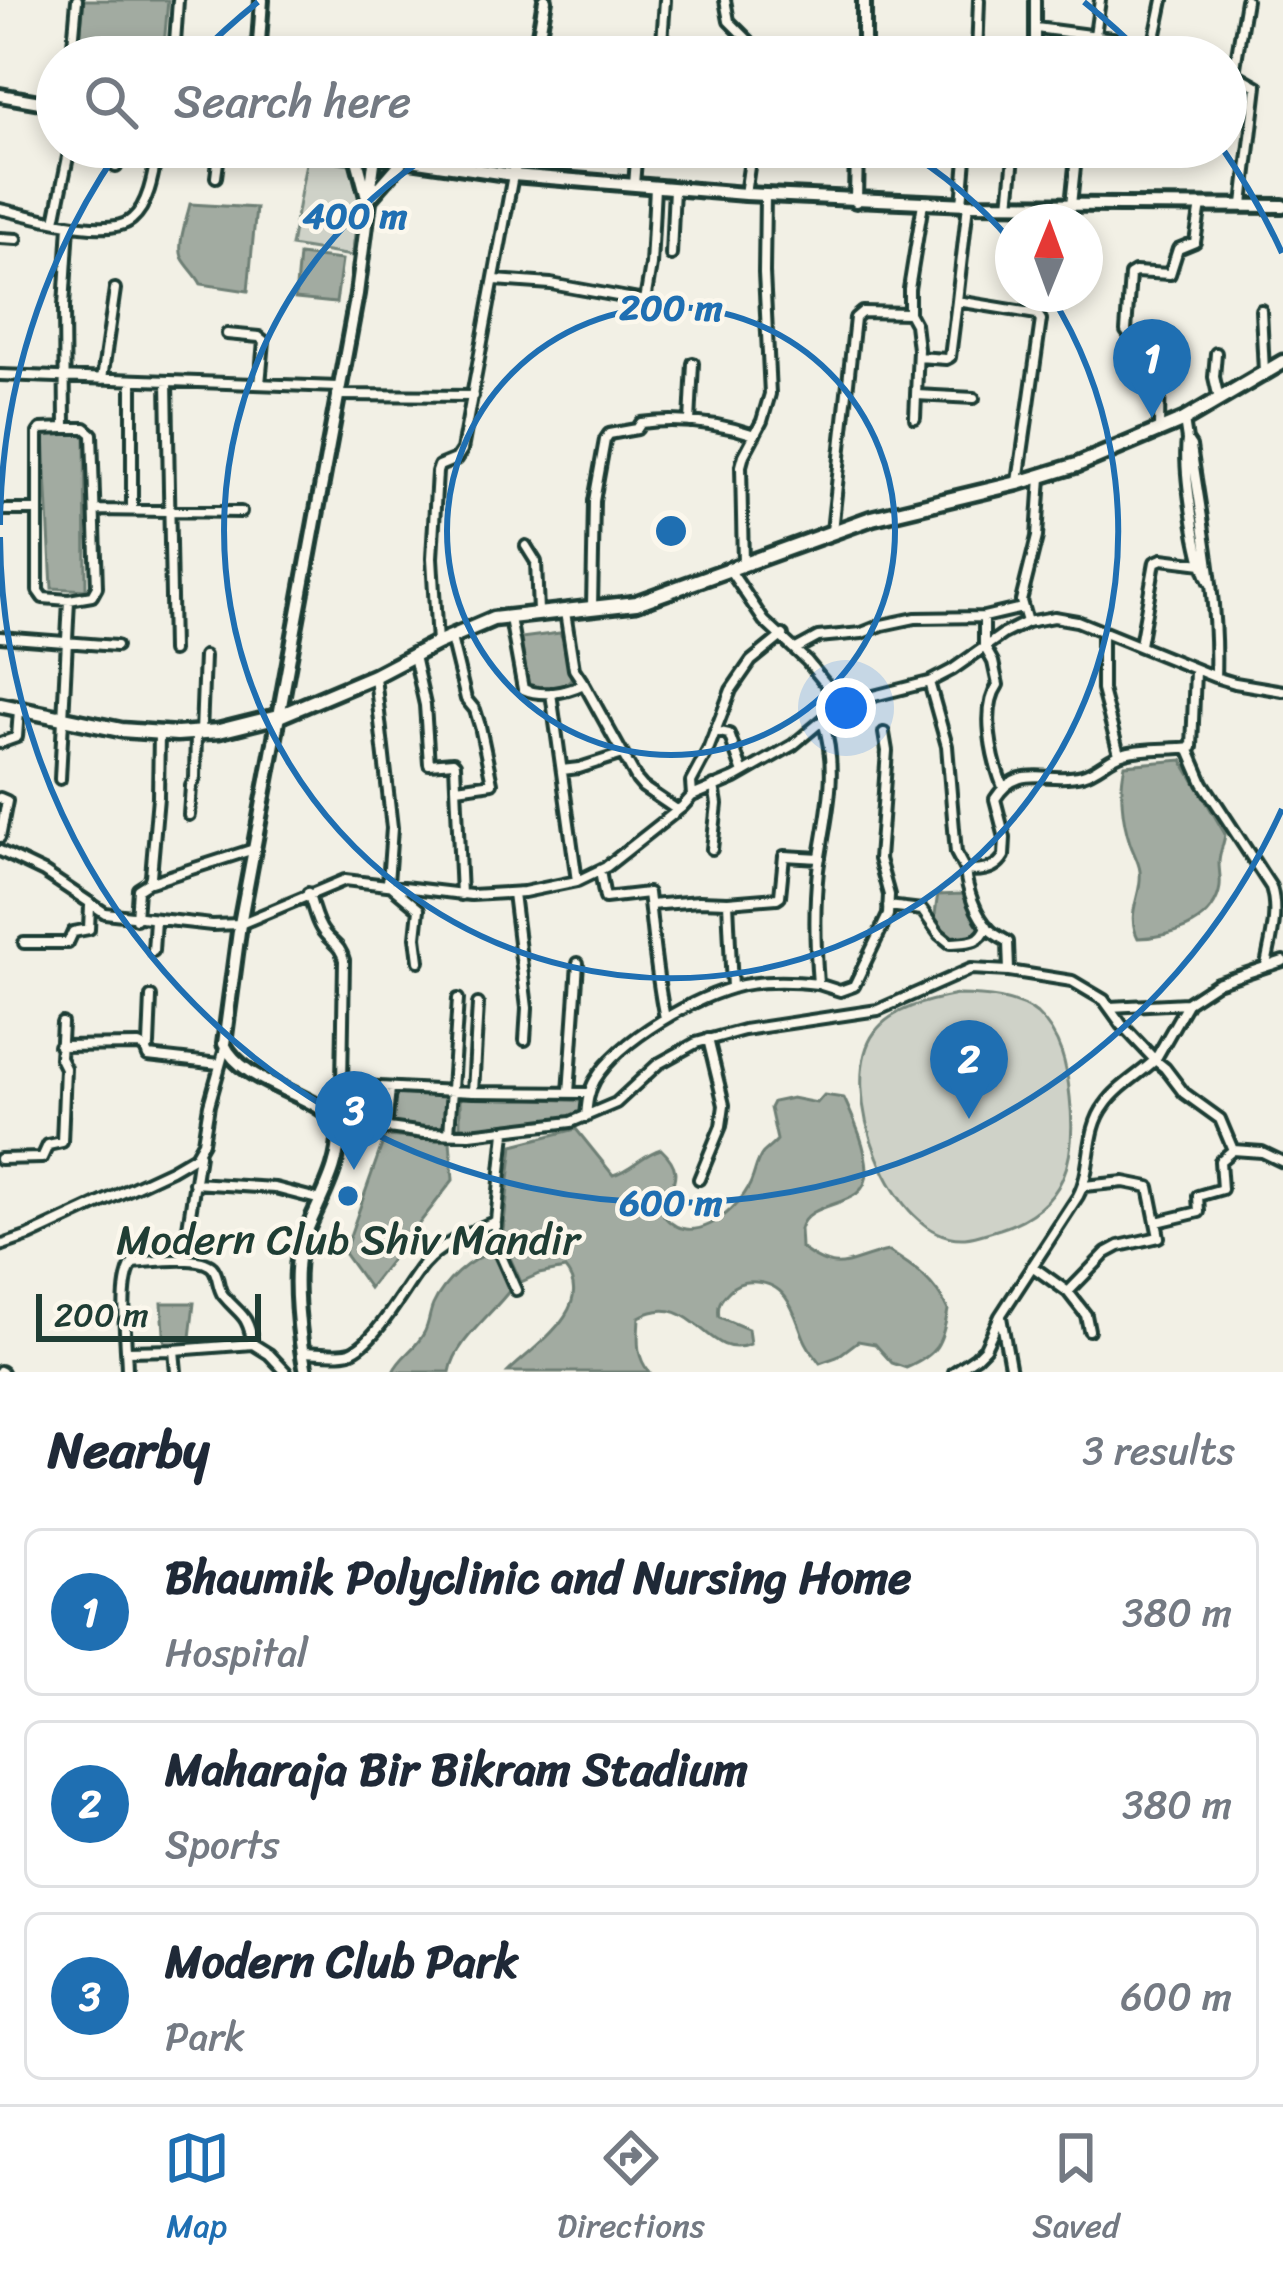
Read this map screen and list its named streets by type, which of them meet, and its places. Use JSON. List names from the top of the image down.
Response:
{
  "places": ["Modern Club Shiv Mandir"],
  "scale_bar": "200 m",
  "north": "top",
  "page": {
    "search": "Search here",
    "pins": ["1", "2", "3"],
    "scale": "200 m",
    "heading": ["Nearby", "3 results"],
    "list": [
      {
        "mark": "1",
        "name": "Bhaumik Polyclinic and Nursing Home",
        "note": "Hospital",
        "value": "380 m"
      },
      {
        "mark": "2",
        "name": "Maharaja Bir Bikram Stadium",
        "note": "Sports",
        "value": "380 m"
      },
      {
        "mark": "3",
        "name": "Modern Club Park",
        "note": "Park",
        "value": "600 m"
      }
    ],
    "nav": ["Map", "Directions", "Saved"]
  },
  "rings": ["400 m", "200 m", "600 m"]
}
